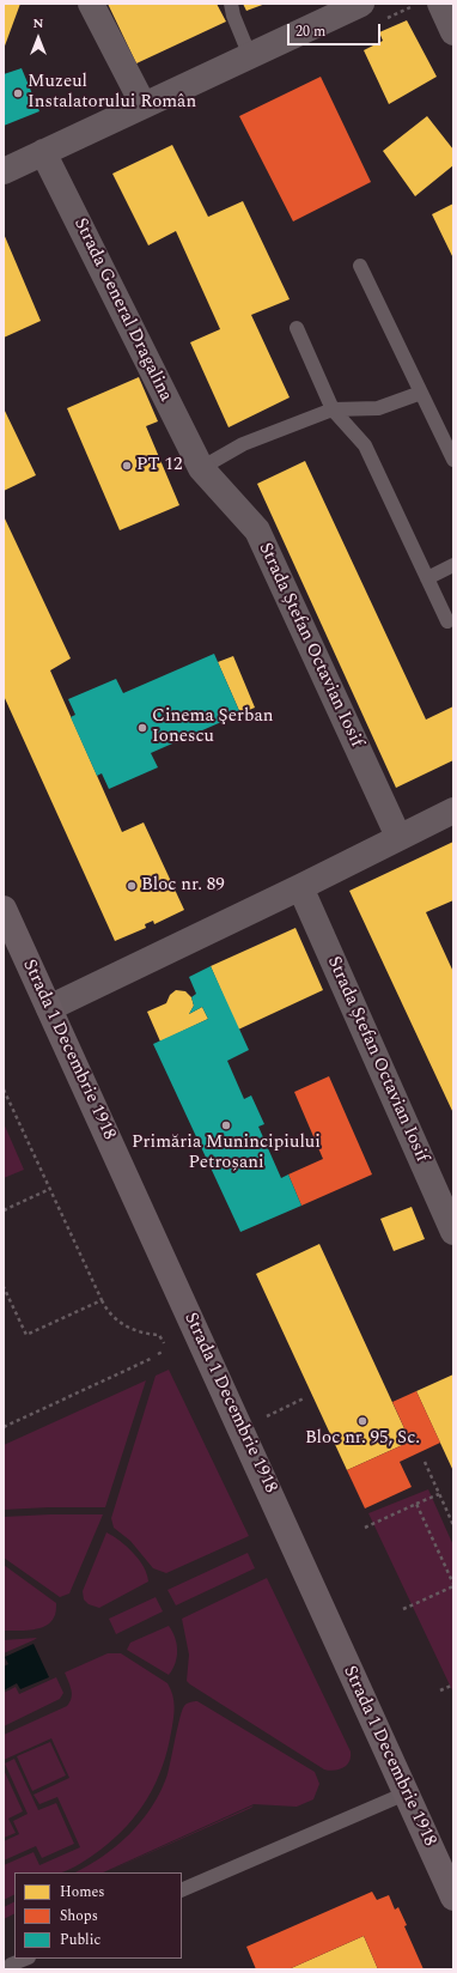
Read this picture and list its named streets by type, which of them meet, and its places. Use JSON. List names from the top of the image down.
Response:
{
  "streets": {
    "main road": ["Strada 1 Decembrie 1918"],
    "street": ["Strada General Dragalina", "Strada Ștefan Octavian Iosif"]
  },
  "crossings": [
    ["Strada General Dragalina", "Strada Ștefan Octavian Iosif"]
  ],
  "places": [
    "Muzeul Instalatorului Român",
    "PT 12",
    "Cinema Şerban Ionescu",
    "Bloc nr. 89",
    "Primăria Munincipiului Petroșani",
    "Bloc nr. 95, Sc."
  ],
  "legend": ["Homes", "Shops", "Public"],
  "scale_bar": "20 m",
  "north": "top"
}
